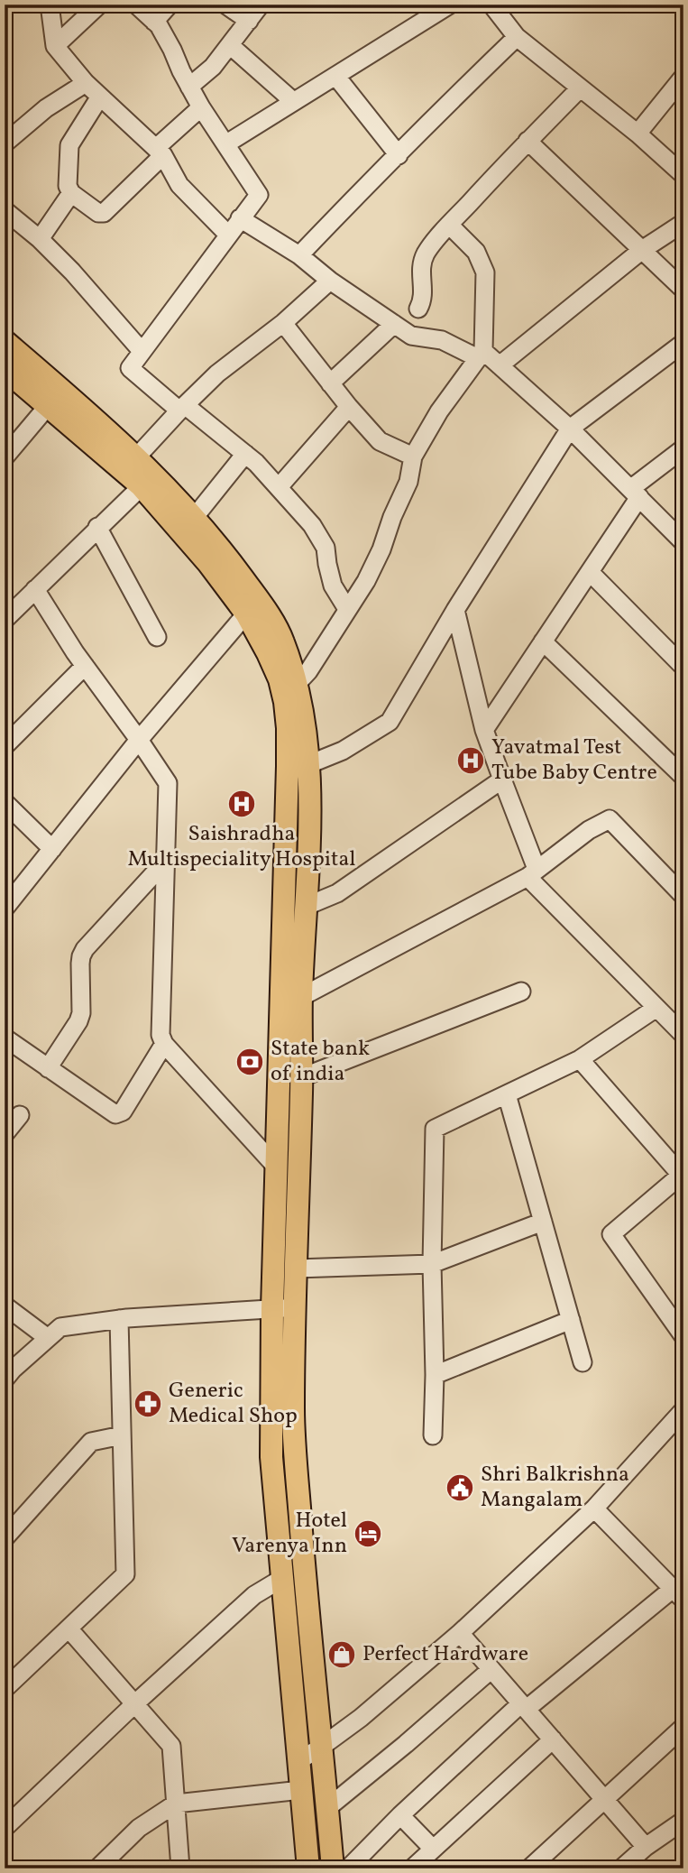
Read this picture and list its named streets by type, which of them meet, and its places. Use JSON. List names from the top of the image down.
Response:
{
  "places": {
    "hospital": ["Yavatmal Test Tube Baby Centre", "Saishradha Multispeciality Hospital"],
    "bank": ["State bank of india"],
    "pharmacy": ["Generic Medical Shop"],
    "public building": ["Shri Balkrishna Mangalam"],
    "hotel": ["Hotel Varenya Inn"],
    "shop": ["Perfect Hardware"]
  }
}
